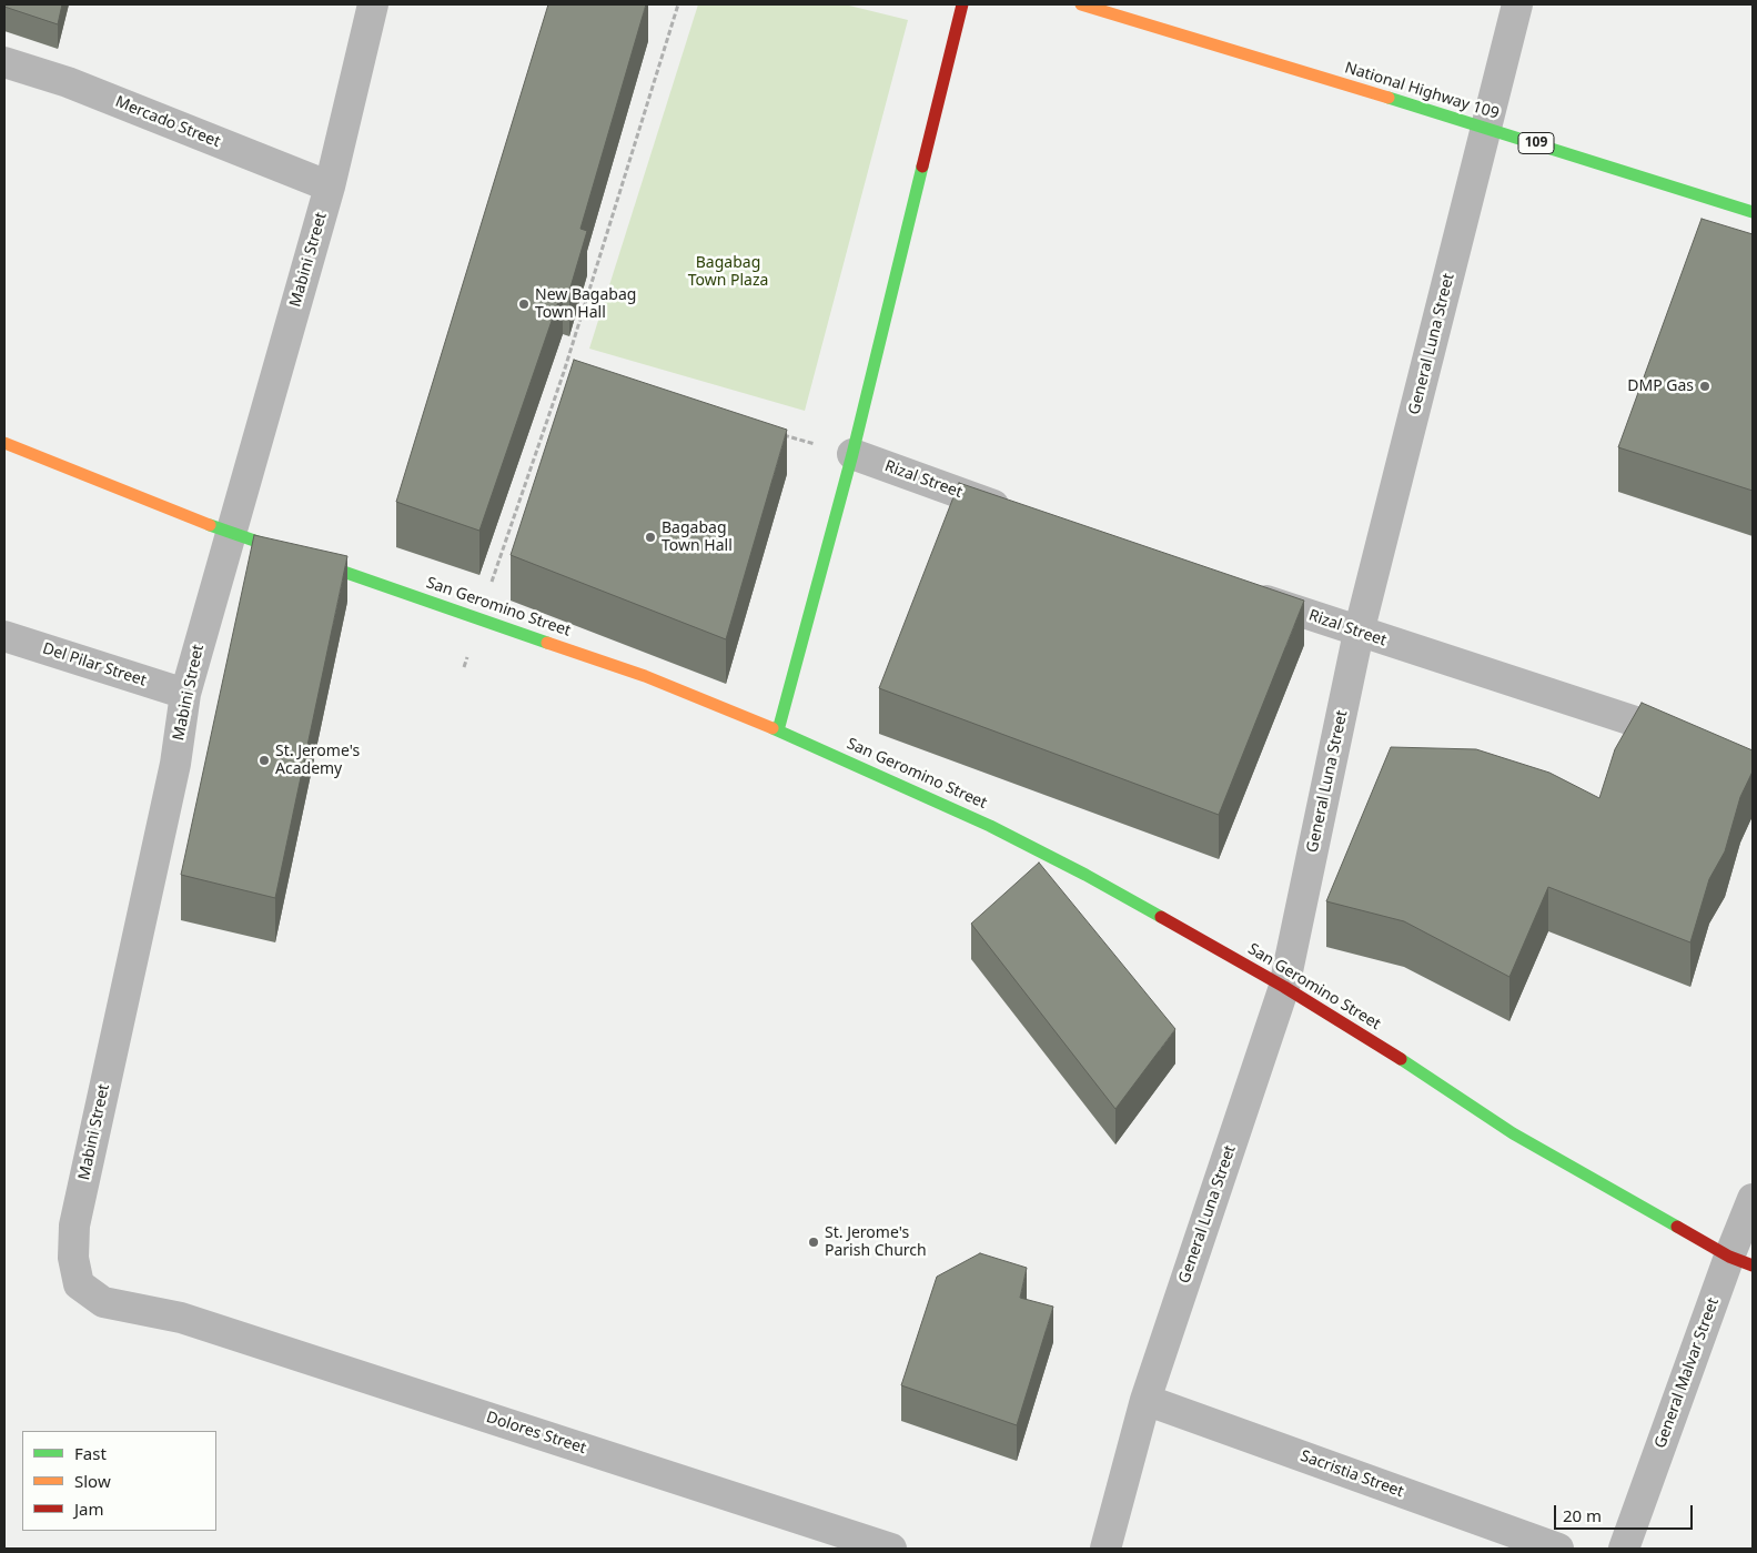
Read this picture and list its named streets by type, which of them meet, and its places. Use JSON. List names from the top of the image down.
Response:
{
  "streets": {
    "street": [
      "National Highway 109",
      "Mercado Street",
      "109",
      "Mabini Street",
      "General Luna Street",
      "Rizal Street",
      "San Geromino Street",
      "Del Pilar Street",
      "General Malvar Street",
      "Dolores Street",
      "Sacristia Street"
    ]
  },
  "crossings": [
    ["National Highway 109", "General Luna Street"],
    ["Mercado Street", "Mabini Street"],
    ["Mabini Street", "San Geromino Street"],
    ["Mabini Street", "Del Pilar Street"],
    ["Mabini Street", "Dolores Street"],
    ["General Luna Street", "Rizal Street"],
    ["General Luna Street", "San Geromino Street"],
    ["General Luna Street", "Sacristia Street"],
    ["San Geromino Street", "General Malvar Street"]
  ],
  "parks": ["Bagabag Town Plaza"],
  "places": [
    "New Bagabag Town Hall",
    "DMP Gas",
    "Bagabag Town Hall",
    "St. Jerome's Academy",
    "St. Jerome's Parish Church"
  ],
  "legend": ["Fast", "Slow", "Jam"],
  "scale_bar": "20 m"
}
